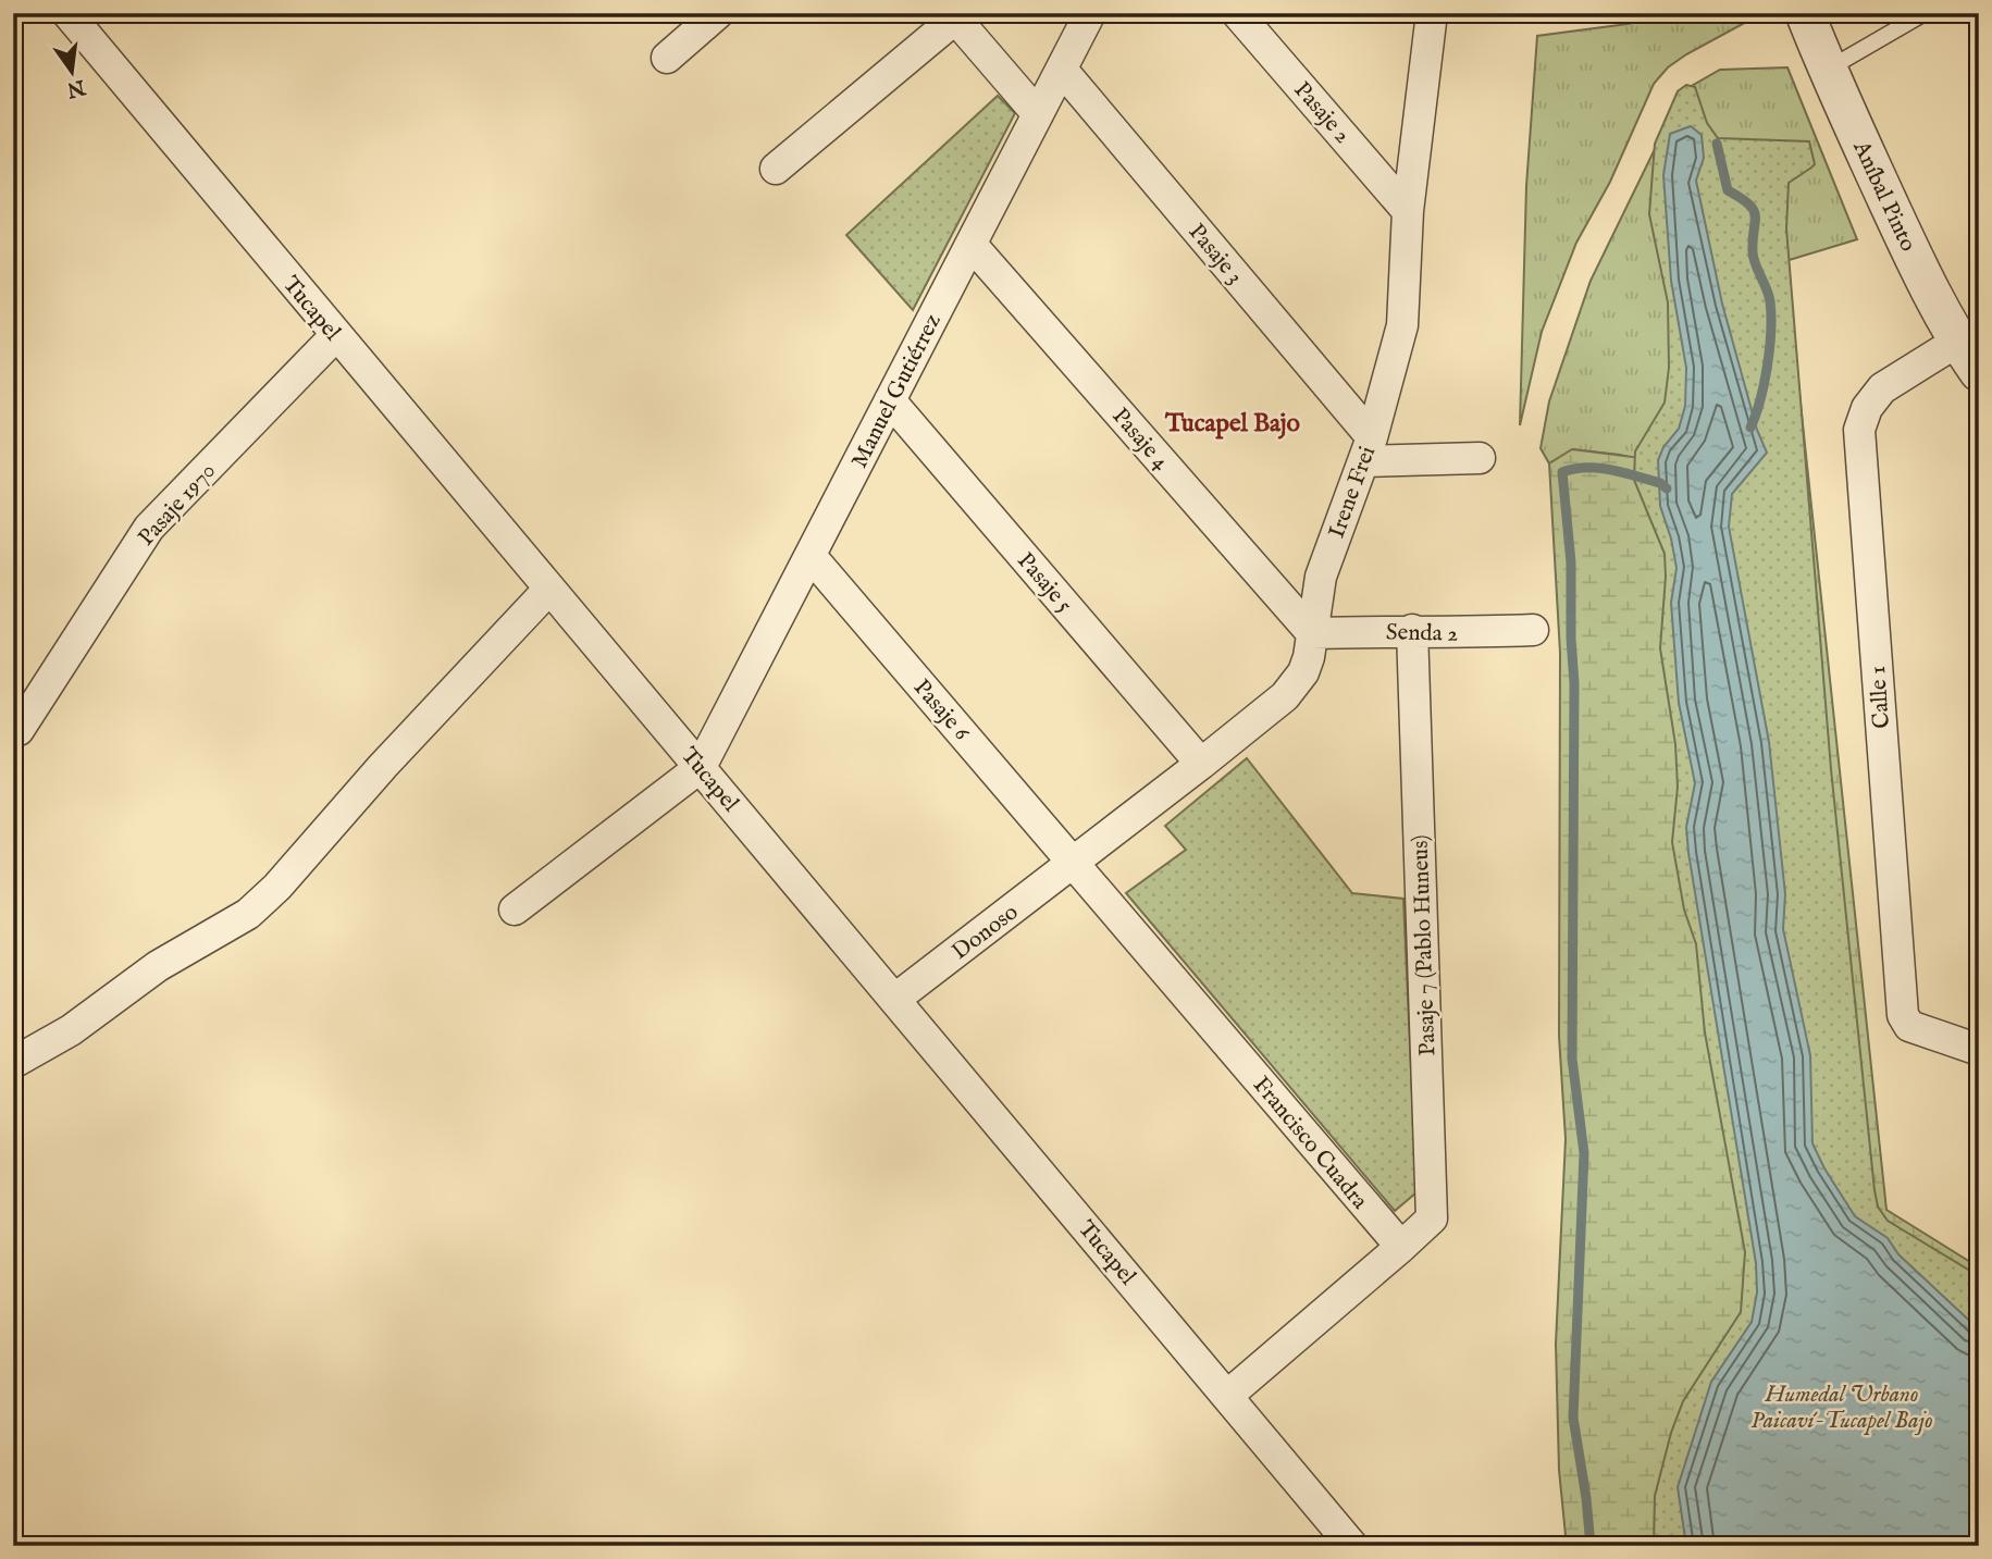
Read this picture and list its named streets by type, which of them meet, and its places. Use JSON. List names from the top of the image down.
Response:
{
  "streets": {
    "street": [
      "Pasaje 2",
      "Aníbal Pinto",
      "Pasaje 3",
      "Tucapel",
      "Manuel Gutiérrez",
      "Pasaje 4",
      "Irene Frei",
      "Pasaje 1970",
      "Pasaje 5",
      "Senda 2",
      "Calle 1",
      "Pasaje 6",
      "Donoso",
      "Pasaje 7 (Pablo Huneus)",
      "Francisco Cuadra"
    ]
  },
  "crossings": [
    ["Pasaje 2", "Irene Frei"],
    ["Aníbal Pinto", "Calle 1"],
    ["Pasaje 3", "Manuel Gutiérrez"],
    ["Pasaje 3", "Irene Frei"],
    ["Tucapel", "Manuel Gutiérrez"],
    ["Tucapel", "Pasaje 1970"],
    ["Tucapel", "Donoso"],
    ["Manuel Gutiérrez", "Pasaje 4"],
    ["Manuel Gutiérrez", "Pasaje 5"],
    ["Manuel Gutiérrez", "Pasaje 6"],
    ["Pasaje 4", "Irene Frei"],
    ["Pasaje 4", "Senda 2"],
    ["Irene Frei", "Pasaje 5"],
    ["Irene Frei", "Senda 2"],
    ["Irene Frei", "Pasaje 6"],
    ["Irene Frei", "Donoso"],
    ["Irene Frei", "Francisco Cuadra"],
    ["Senda 2", "Pasaje 7 (Pablo Huneus)"],
    ["Pasaje 6", "Donoso"],
    ["Pasaje 6", "Francisco Cuadra"],
    ["Donoso", "Francisco Cuadra"],
    ["Pasaje 7 (Pablo Huneus)", "Francisco Cuadra"]
  ],
  "districts": ["Tucapel Bajo"],
  "parks": ["Humedal Urbano Paicaví-Tucapel Bajo"],
  "north": "bottom"
}
